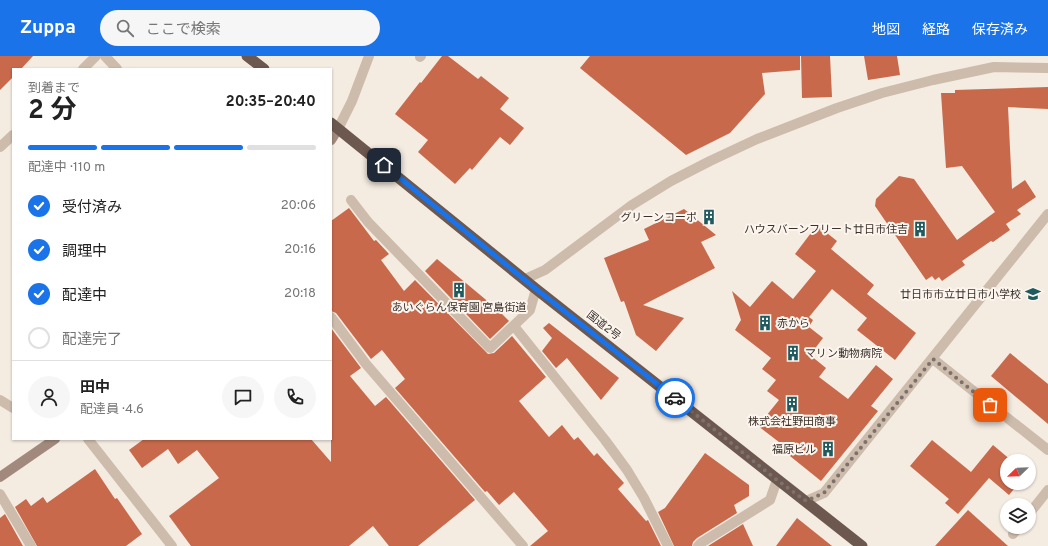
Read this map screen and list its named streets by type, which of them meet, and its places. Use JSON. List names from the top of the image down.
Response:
{
  "streets": {
    "highway": ["国道2号"]
  },
  "places": {
    "building": [
      "グリーンコーポ",
      "ハウスバーンフリート廿日市住吉",
      "あいぐらん保育園 宮島街道",
      "赤から",
      "マリン動物病院",
      "株式会社野田商事",
      "福原ビル"
    ],
    "school or university": ["廿日市市立廿日市小学校"]
  },
  "north": "bottom left",
  "page": {
    "header": "Zuppa",
    "search": "ここで検索",
    "nav": ["地図", "経路", "保存済み"],
    "heading": ["2 分", "到着まで", "20:35–20:40"],
    "panel": ["田中", "配達員 · 4.6"],
    "bar": "配達中 · 110 m",
    "list": [
      ["受付済み", "20:06"],
      ["調理中", "20:16"],
      ["配達中", "20:18"],
      "配達完了"
    ]
  }
}
